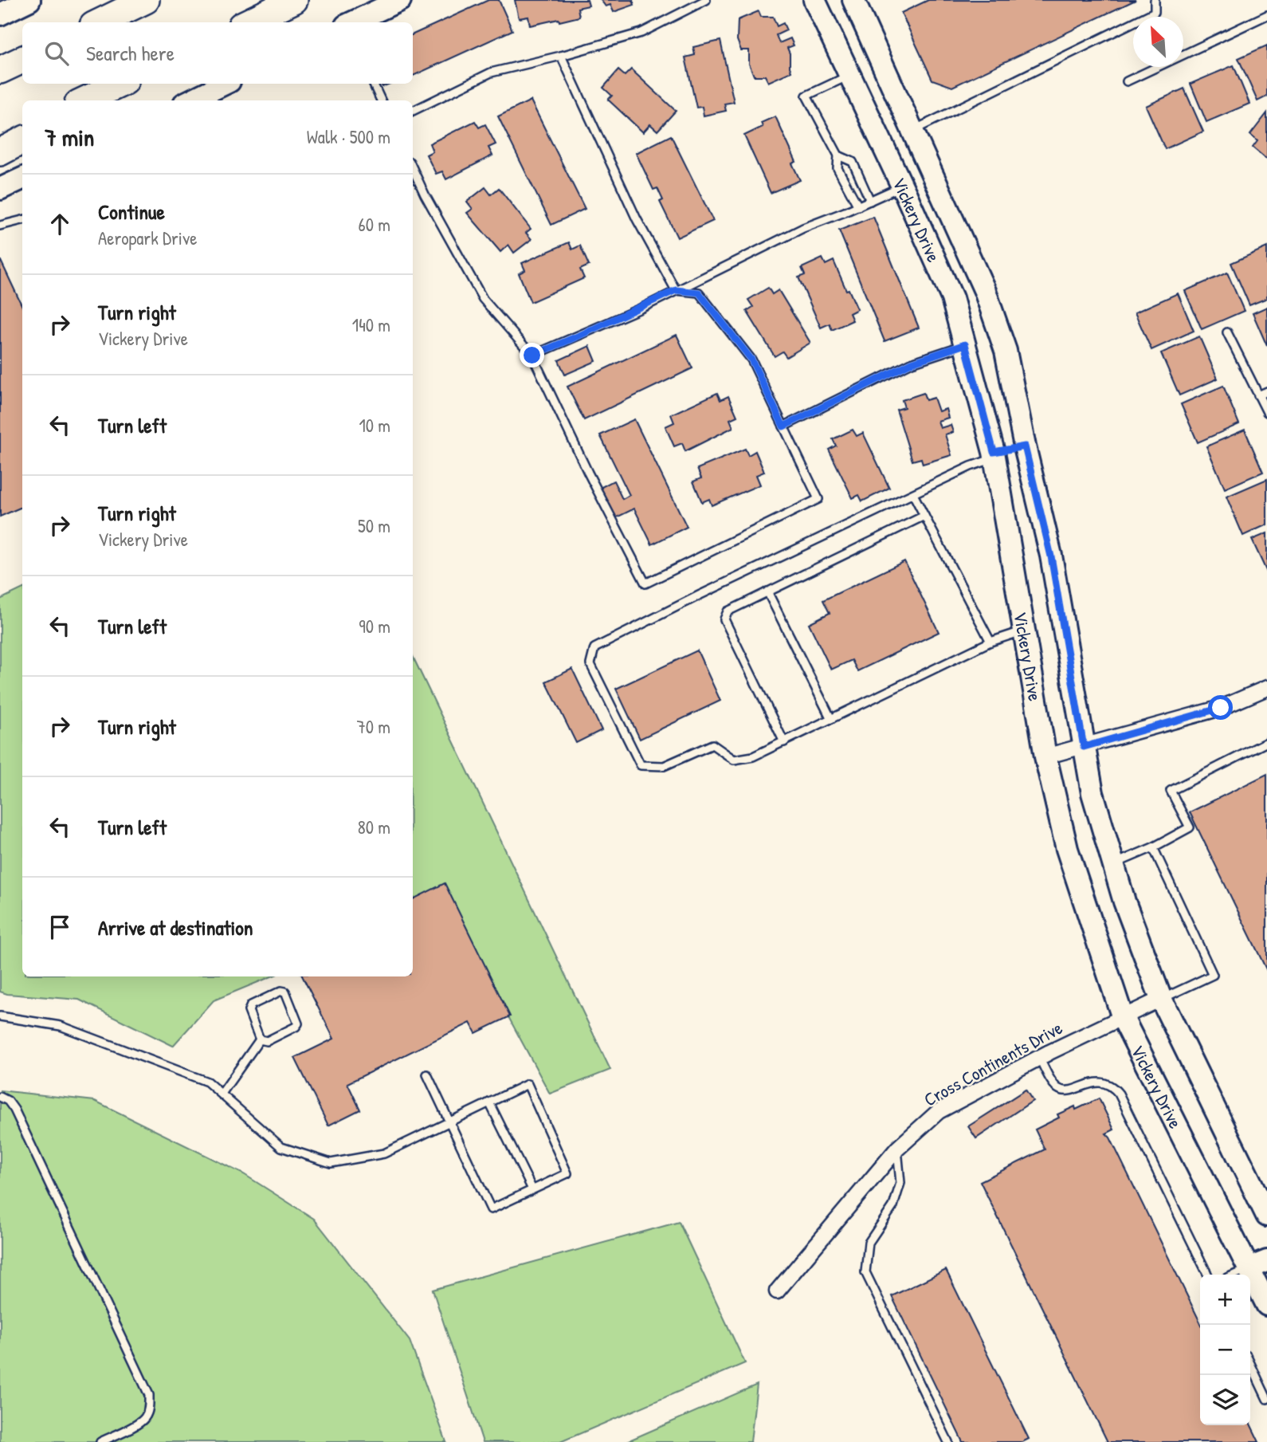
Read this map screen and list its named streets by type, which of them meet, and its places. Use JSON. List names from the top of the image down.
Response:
{
  "streets": {
    "main road": ["Vickery Drive"],
    "street": ["Cross Continents Drive"]
  },
  "crossings": [
    ["Vickery Drive", "Cross Continents Drive"]
  ],
  "north": "top left",
  "page": {
    "search": "Search here",
    "heading": ["7 min", "Walk · 500 m"],
    "list": [
      ["Continue", "Aeropark Drive", "60 m"],
      ["Turn right", "Vickery Drive", "140 m"],
      ["Turn left", "10 m"],
      ["Turn right", "Vickery Drive", "50 m"],
      ["Turn left", "90 m"],
      ["Turn right", "70 m"],
      ["Turn left", "80 m"],
      "Arrive at destination"
    ],
    "map_buttons": ["+", "−"]
  }
}
